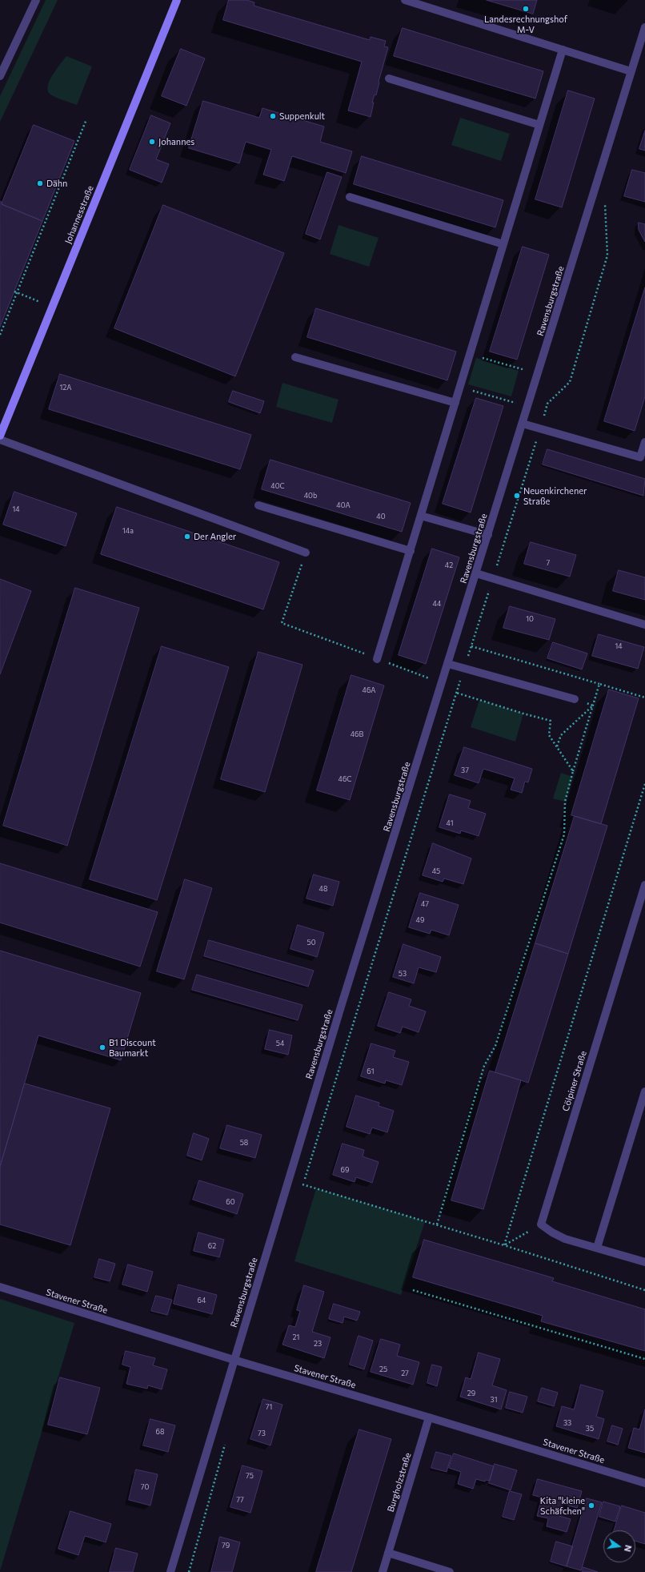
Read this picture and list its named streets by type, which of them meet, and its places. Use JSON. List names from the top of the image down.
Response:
{
  "streets": {
    "main road": ["Johannesstraße"],
    "street": [
      "Ravensburgstraße",
      "Cölpiner Straße",
      "Stavener Straße",
      "Burgholzstraße"
    ]
  },
  "crossings": [
    ["Ravensburgstraße", "Stavener Straße"],
    ["Stavener Straße", "Burgholzstraße"]
  ],
  "places": [
    "Landesrechnungshof M-V",
    "Suppenkult",
    "Johannes",
    "Dähn",
    "Neuenkirchener Straße",
    "Der Angler",
    "B1 Discount Baumarkt",
    "Kita \"kleine Schäfchen\""
  ],
  "house_numbers": [
    "12A",
    "40C",
    "40b",
    "40A",
    "14",
    "40",
    "14a",
    "7",
    "42",
    "44",
    "10",
    "14",
    "46A",
    "46B",
    "37",
    "46C",
    "41",
    "45",
    "48",
    "47",
    "49",
    "50",
    "53",
    "54",
    "61",
    "58",
    "69",
    "60",
    "62",
    "64",
    "21",
    "23",
    "25",
    "27",
    "29",
    "31",
    "71",
    "33",
    "35",
    "68",
    "73",
    "75",
    "70",
    "77",
    "79"
  ],
  "north": "right"
}
